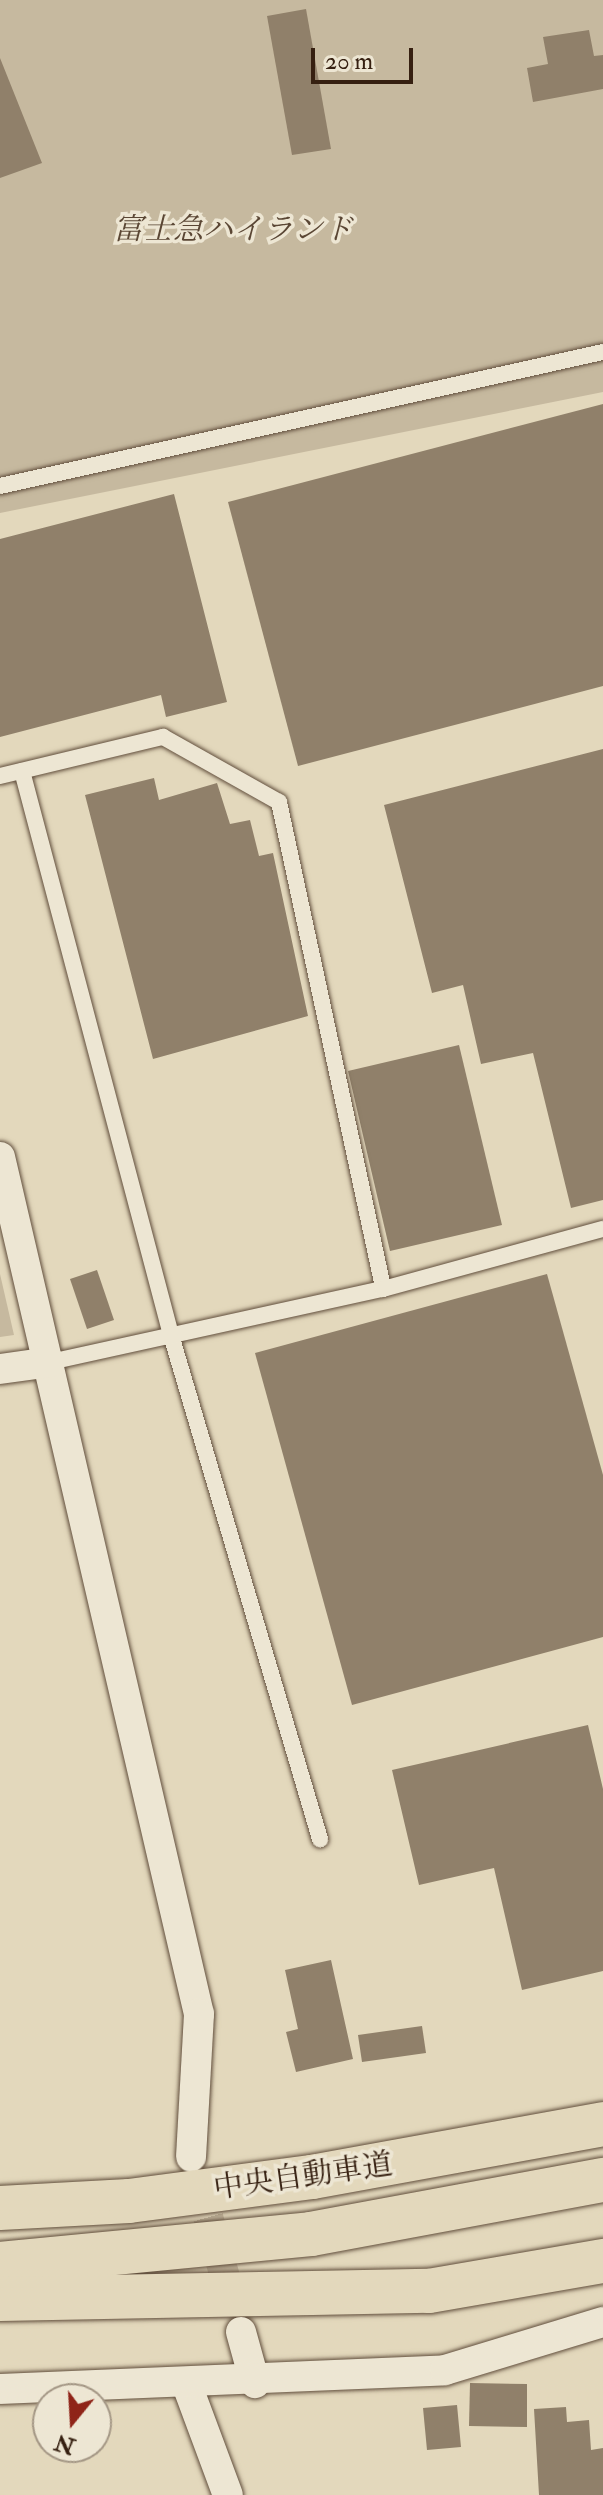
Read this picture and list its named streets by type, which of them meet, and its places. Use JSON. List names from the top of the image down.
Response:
{
  "streets": {
    "highway": ["中央自動車道"]
  },
  "parks": ["富士急ハイランド"],
  "scale_bar": "20 m",
  "north": "bottom"
}
